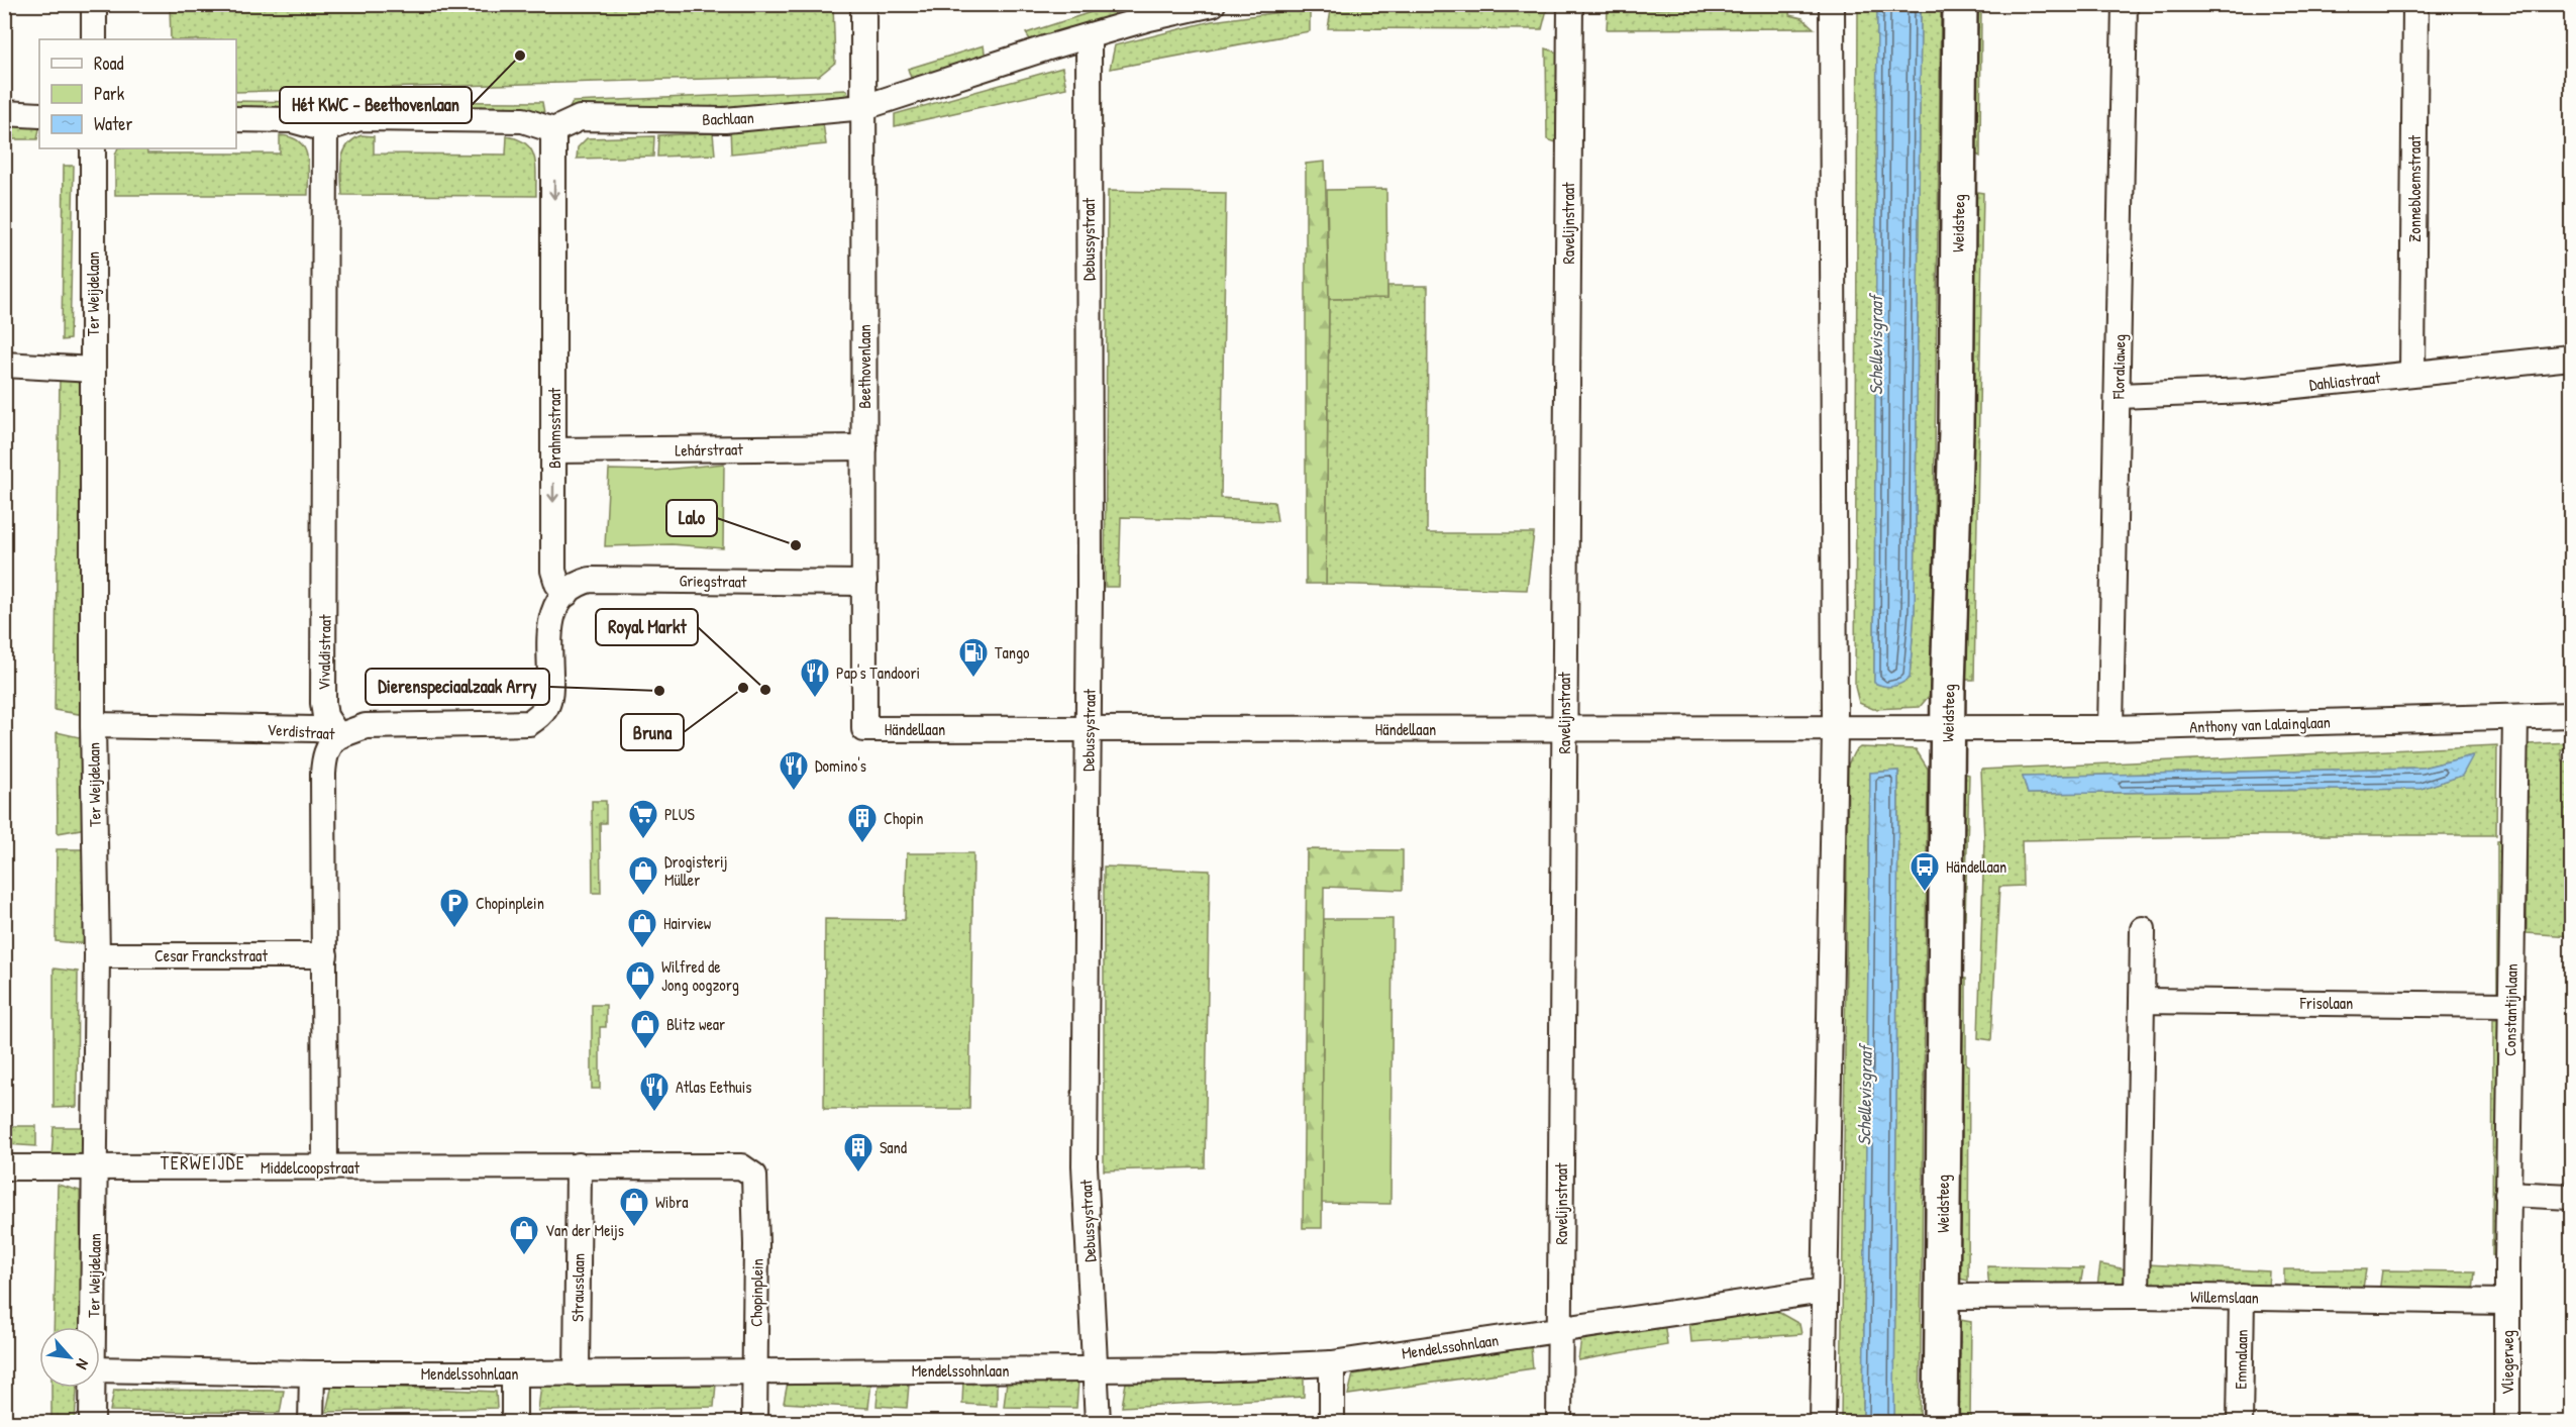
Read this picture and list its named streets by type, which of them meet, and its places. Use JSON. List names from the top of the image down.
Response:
{
  "streets": {
    "street": [
      "Bachlaan",
      "Zonnebloemstraat",
      "Ravelijnstraat",
      "Weidsteeg",
      "Debussystraat",
      "Ter Weijdelaan",
      "Beethovenlaan",
      "Floraliaweg",
      "Dahliastraat",
      "Brahmsstraat",
      "Lehárstraat",
      "Griegstraat",
      "Vivaldistraat",
      "Anthony van Lalainglaan",
      "Händellaan",
      "Verdistraat",
      "Cesar Franckstraat",
      "Frisolaan",
      "Constantijnlaan",
      "Middelcoopstraat",
      "Strausslaan",
      "Chopinplein",
      "Willemslaan",
      "Mendelssohnlaan",
      "Emmalaan",
      "Vliegerweg"
    ]
  },
  "crossings": [
    ["Bachlaan", "Debussystraat"],
    ["Bachlaan", "Beethovenlaan"],
    ["Bachlaan", "Brahmsstraat"],
    ["Zonnebloemstraat", "Dahliastraat"],
    ["Ravelijnstraat", "Händellaan"],
    ["Ravelijnstraat", "Mendelssohnlaan"],
    ["Weidsteeg", "Anthony van Lalainglaan"],
    ["Weidsteeg", "Händellaan"],
    ["Weidsteeg", "Willemslaan"],
    ["Debussystraat", "Händellaan"],
    ["Debussystraat", "Mendelssohnlaan"],
    ["Ter Weijdelaan", "Verdistraat"],
    ["Ter Weijdelaan", "Cesar Franckstraat"],
    ["Ter Weijdelaan", "Middelcoopstraat"],
    ["Beethovenlaan", "Lehárstraat"],
    ["Beethovenlaan", "Griegstraat"],
    ["Beethovenlaan", "Händellaan"],
    ["Floraliaweg", "Dahliastraat"],
    ["Floraliaweg", "Anthony van Lalainglaan"],
    ["Brahmsstraat", "Lehárstraat"],
    ["Brahmsstraat", "Griegstraat"],
    ["Brahmsstraat", "Verdistraat"],
    ["Griegstraat", "Verdistraat"],
    ["Vivaldistraat", "Verdistraat"],
    ["Anthony van Lalainglaan", "Händellaan"],
    ["Anthony van Lalainglaan", "Constantijnlaan"],
    ["Frisolaan", "Constantijnlaan"],
    ["Constantijnlaan", "Willemslaan"],
    ["Constantijnlaan", "Vliegerweg"],
    ["Middelcoopstraat", "Strausslaan"],
    ["Middelcoopstraat", "Chopinplein"],
    ["Strausslaan", "Chopinplein"],
    ["Strausslaan", "Mendelssohnlaan"],
    ["Chopinplein", "Mendelssohnlaan"],
    ["Willemslaan", "Emmalaan"],
    ["Willemslaan", "Vliegerweg"]
  ],
  "one_way": ["Brahmsstraat"],
  "districts": ["TERWEIJDE"],
  "water": ["Schellevisgraaf"],
  "places": {
    "other": [
      "Hét KWC - Beethovenlaan",
      "Lalo",
      "Bruna",
      "Royal Markt",
      "Dierenspeciaalzaak Arry"
    ],
    "fuel station": ["Tango"],
    "restaurant": ["Pap's Tandoori", "Domino's", "Atlas Eethuis"],
    "supermarket": ["PLUS"],
    "building": ["Chopin", "Sand"],
    "bus stop": ["Händellaan"],
    "shop": [
      "Drogisterij Müller",
      "Hairview",
      "Wilfred de Jong oogzorg",
      "Blitz wear",
      "Wibra",
      "Van der Meijs"
    ],
    "parking": ["Chopinplein"]
  },
  "legend": ["Road", "Park", "Water"],
  "north": "bottom right"
}
